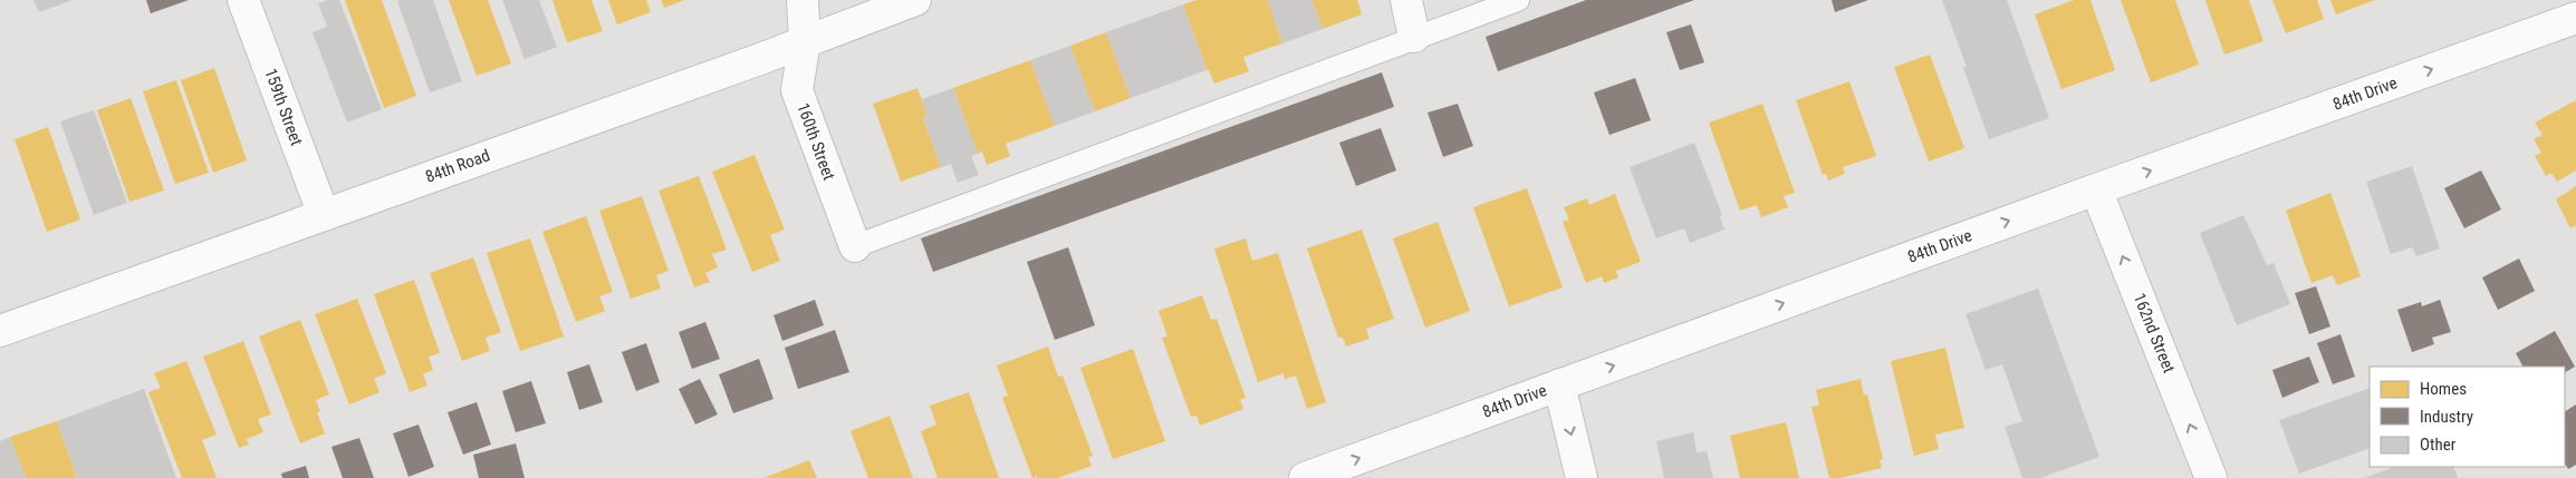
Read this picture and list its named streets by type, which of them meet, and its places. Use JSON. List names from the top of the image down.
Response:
{
  "streets": {
    "street": [
      "84th Drive",
      "159th Street",
      "160th Street",
      "84th Road",
      "162nd Street"
    ]
  },
  "crossings": [
    ["84th Drive", "162nd Street"],
    ["159th Street", "84th Road"],
    ["160th Street", "84th Road"]
  ],
  "one_way": ["84th Drive", "162nd Street"],
  "legend": ["Homes", "Industry", "Other"]
}
